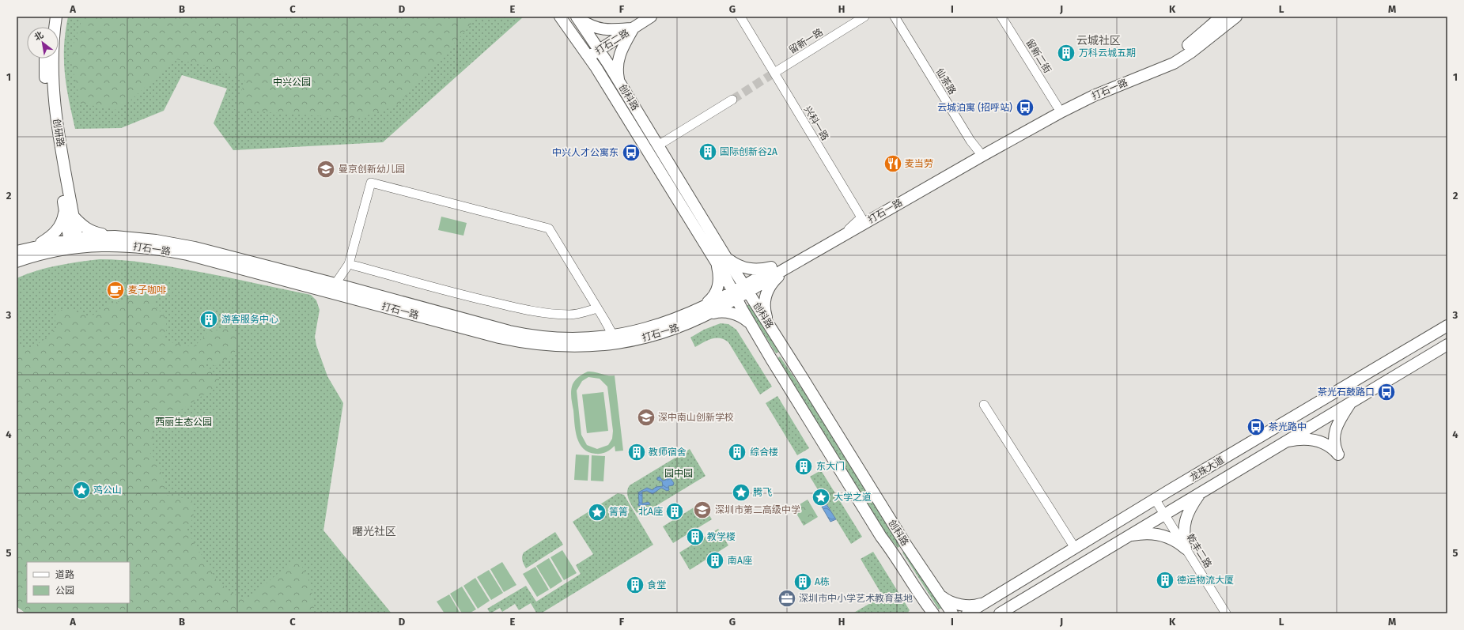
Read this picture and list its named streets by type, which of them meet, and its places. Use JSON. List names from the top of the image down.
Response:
{
  "streets": {
    "main road": [
      "打石二路",
      "打石一路",
      "创科路",
      "创研路",
      "龙珠大道"
    ],
    "street": [
      "留新一路",
      "留新二街",
      "仙茶路",
      "兴科一路",
      "乾丰二路"
    ]
  },
  "crossings": [
    ["留新一路", "兴科一路"],
    ["打石二路", "创科路"],
    ["留新二街", "打石一路"],
    ["仙茶路", "打石一路"],
    ["打石一路", "创科路"],
    ["打石一路", "兴科一路"],
    ["打石一路", "创研路"],
    ["龙珠大道", "乾丰二路"]
  ],
  "districts": ["云城社区", "曙光社区"],
  "parks": ["中兴公园", "西丽生态公园", "园中园"],
  "places": {
    "building": [
      "万科云城五期",
      "国际创新谷2A",
      "游客服务中心",
      "教师宿舍",
      "综合楼",
      "东大门",
      "北A座",
      "教学楼",
      "南A座",
      "德运物流大厦",
      "A栋",
      "食堂"
    ],
    "bus stop": [
      "云城泊寓 (招呼站)",
      "中兴人才公寓东",
      "茶光石鼓路口",
      "茶光路中"
    ],
    "restaurant": ["麦当劳"],
    "school or university": ["曼京创新幼儿园", "深中南山创新学校", "深圳市第二高级中学"],
    "cafe": ["麦子咖啡"],
    "place": [
      "鸡公山",
      "腾飞",
      "大学之道",
      "箐箐"
    ],
    "office": ["深圳市中小学艺术教育基地"]
  },
  "legend": ["道路", "公园"],
  "north": "top left",
  "grid": {
    "columns": [
      "A",
      "B",
      "C",
      "D",
      "E",
      "F",
      "G",
      "H",
      "I",
      "J",
      "K",
      "L",
      "M"
    ],
    "rows": [
      "1",
      "2",
      "3",
      "4",
      "5"
    ]
  }
}
